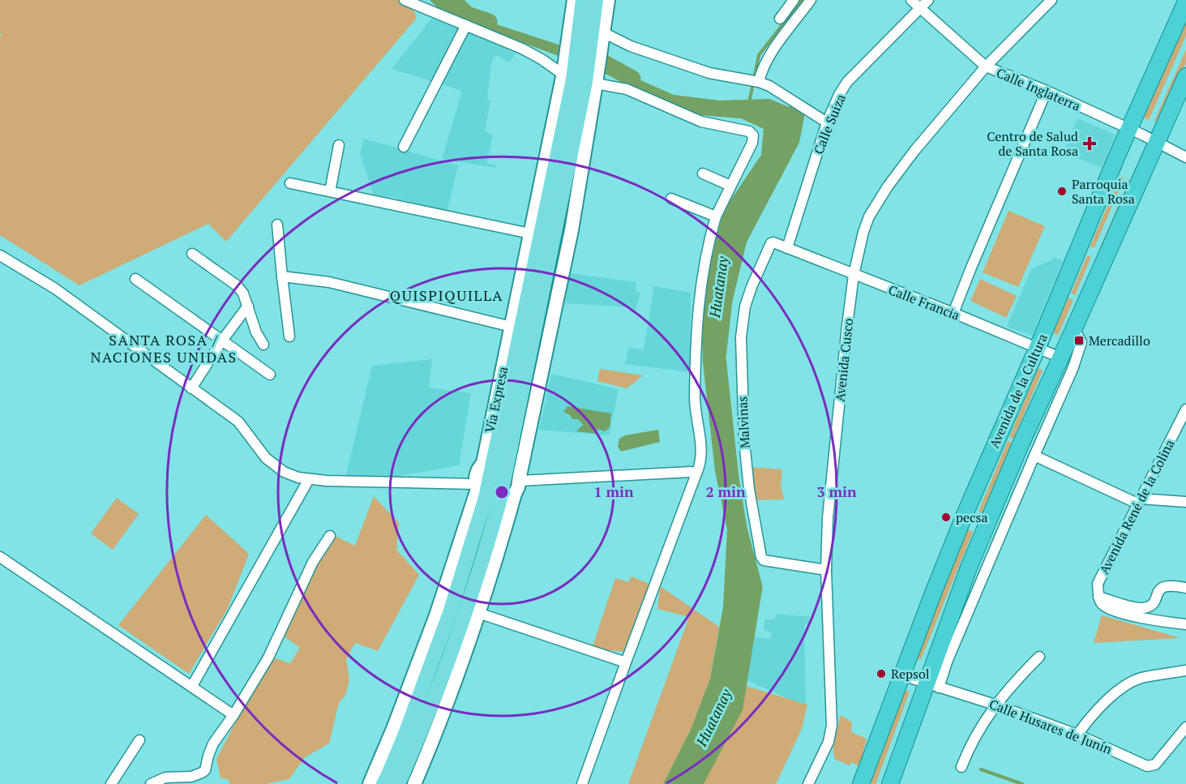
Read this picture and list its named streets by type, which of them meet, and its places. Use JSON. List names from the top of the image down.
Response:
{
  "streets": {
    "highway": ["Avenida de la Cultura"],
    "main road": ["Vía Expresa"],
    "street": [
      "Calle Inglaterra",
      "Calle Suiza",
      "Calle Francia",
      "Avenida Cusco",
      "Malvinas",
      "Avenida René de la Colina",
      "Calle Husares de Junín"
    ]
  },
  "crossings": [
    ["Calle Inglaterra", "Calle Suiza"],
    ["Calle Inglaterra", "Avenida Cusco"],
    ["Calle Inglaterra", "Avenida de la Cultura"],
    ["Calle Suiza", "Calle Francia"],
    ["Calle Suiza", "Malvinas"],
    ["Calle Francia", "Avenida Cusco"],
    ["Calle Francia", "Avenida de la Cultura"],
    ["Calle Francia", "Malvinas"],
    ["Avenida Cusco", "Malvinas"],
    ["Avenida de la Cultura", "Calle Husares de Junín"]
  ],
  "districts": ["QUISPIQUILLA", "SANTA ROSA / NACIONES UNIDAS"],
  "water": ["Huatanay"],
  "places": {
    "health": ["Centro de Salud de Santa Rosa"],
    "other": ["Parroquia Santa Rosa", "pecsa", "Repsol"],
    "transit": ["Mercadillo"]
  },
  "rings": ["1 min", "2 min", "3 min"]
}
